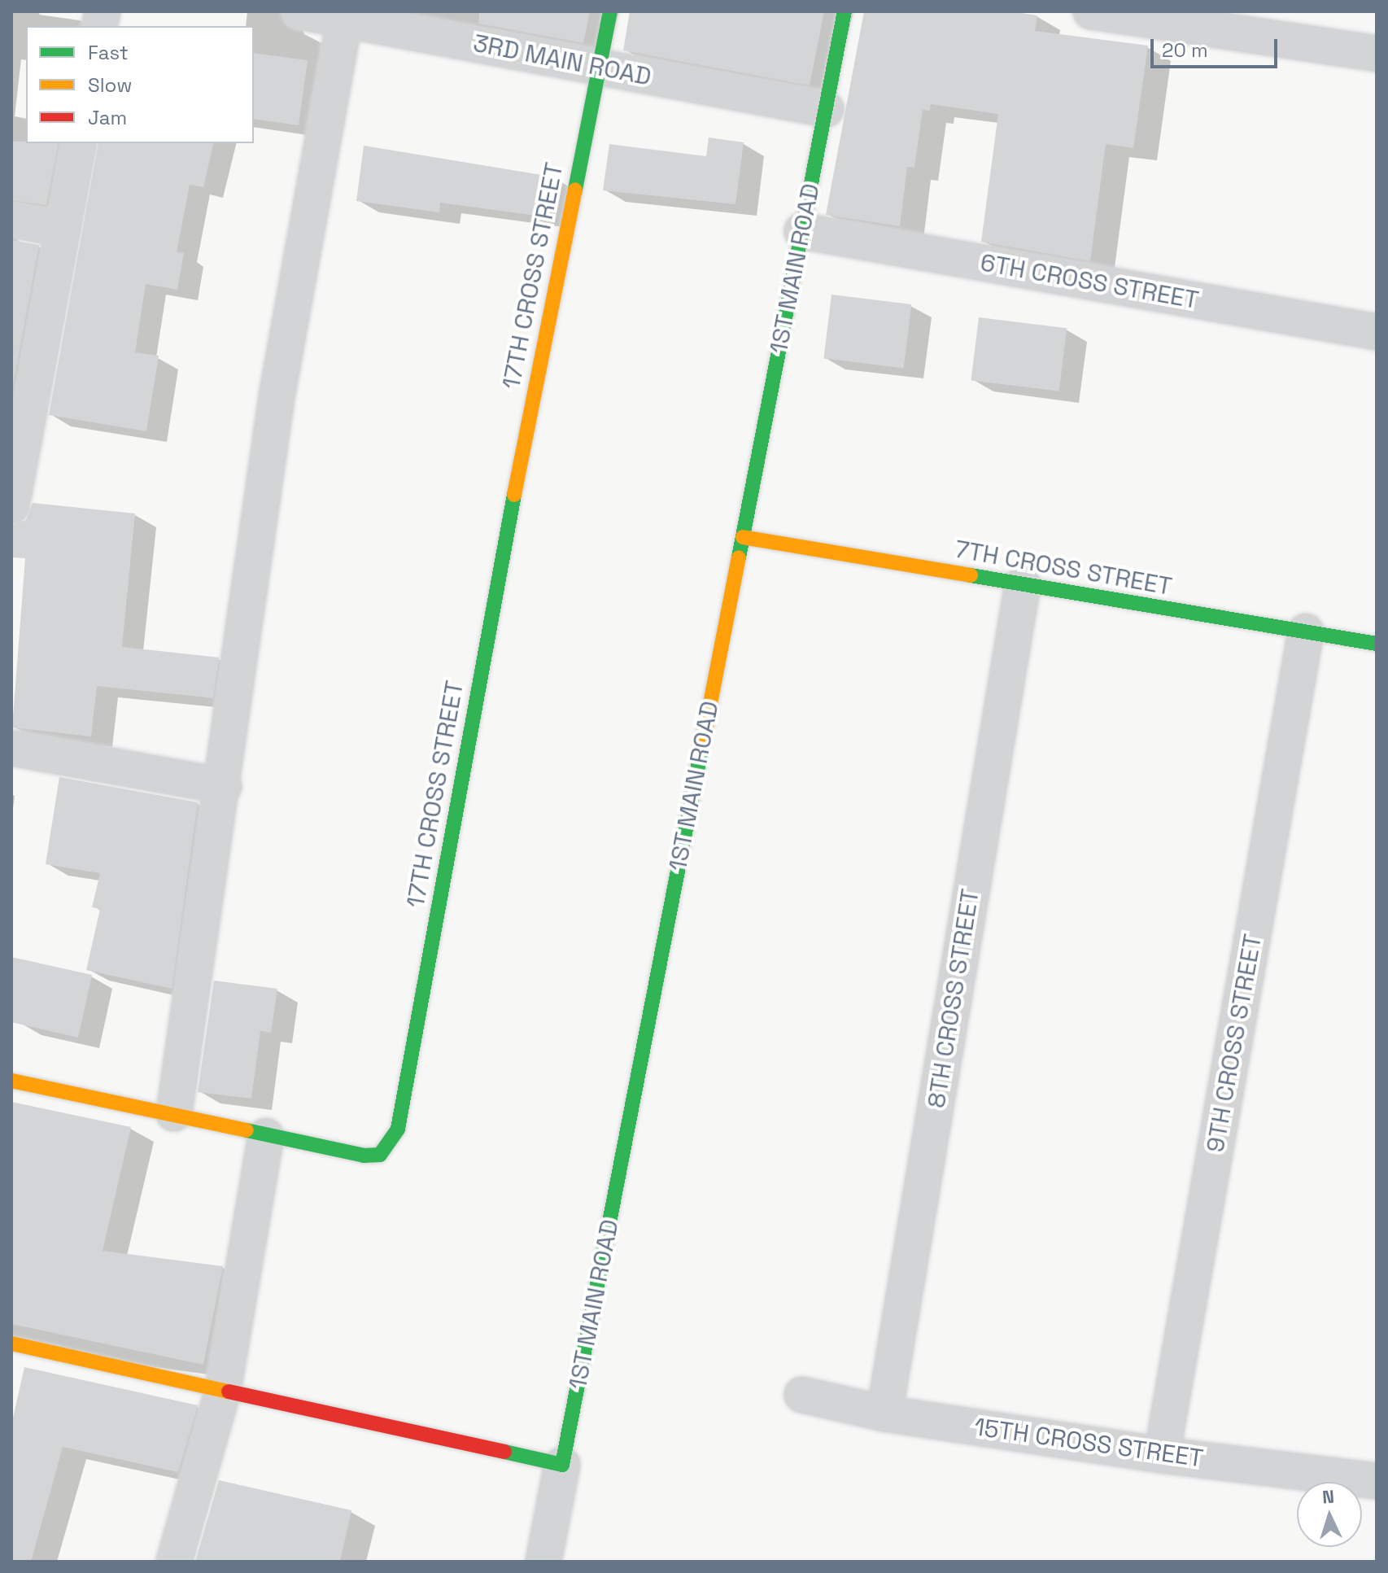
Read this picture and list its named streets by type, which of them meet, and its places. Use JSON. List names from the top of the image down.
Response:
{
  "streets": {
    "street": [
      "3RD MAIN ROAD",
      "1ST MAIN ROAD",
      "17TH CROSS STREET",
      "6TH CROSS STREET",
      "7TH CROSS STREET",
      "8TH CROSS STREET",
      "9TH CROSS STREET",
      "15TH CROSS STREET"
    ]
  },
  "crossings": [
    ["3RD MAIN ROAD", "1ST MAIN ROAD"],
    ["3RD MAIN ROAD", "17TH CROSS STREET"],
    ["1ST MAIN ROAD", "6TH CROSS STREET"],
    ["1ST MAIN ROAD", "7TH CROSS STREET"],
    ["7TH CROSS STREET", "8TH CROSS STREET"],
    ["7TH CROSS STREET", "9TH CROSS STREET"],
    ["8TH CROSS STREET", "15TH CROSS STREET"],
    ["9TH CROSS STREET", "15TH CROSS STREET"]
  ],
  "legend": ["Fast", "Slow", "Jam"],
  "scale_bar": "20 m",
  "north": "top"
}
